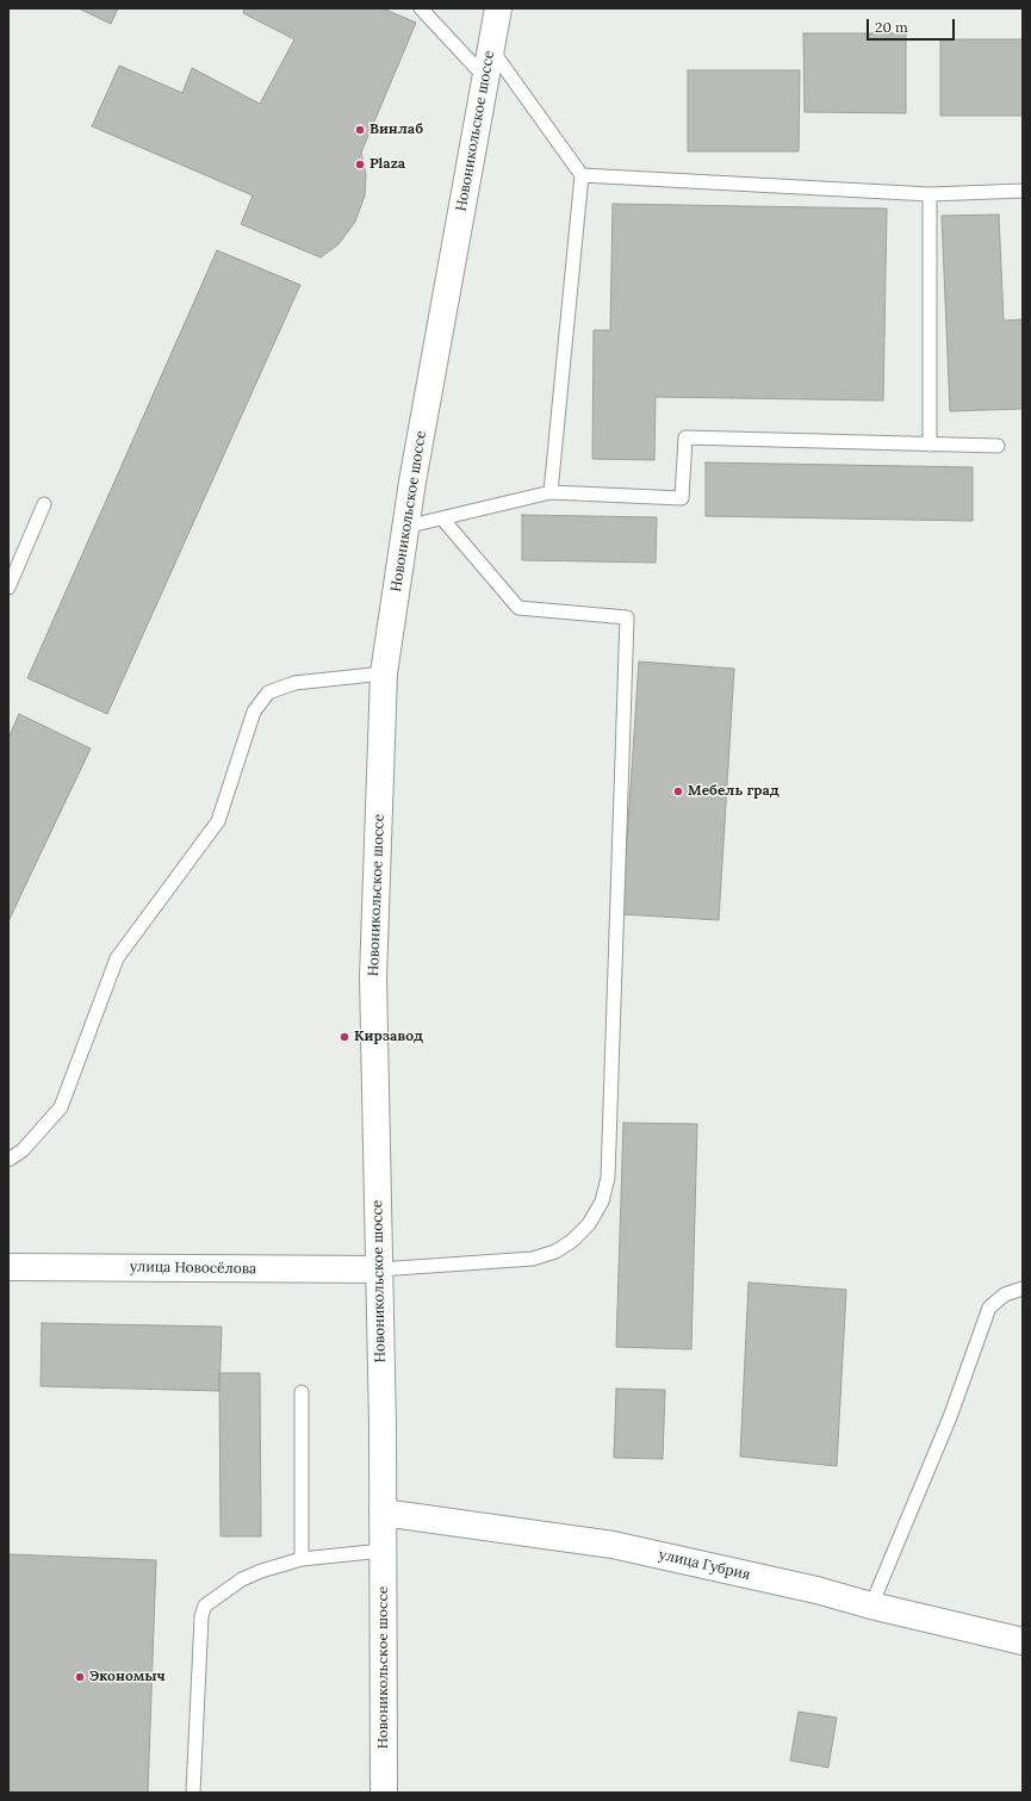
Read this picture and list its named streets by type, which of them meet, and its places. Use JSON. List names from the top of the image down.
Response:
{
  "streets": {
    "main road": ["Новоникольское шоссе", "улица Новосёлова", "улица Губрия"]
  },
  "crossings": [
    ["Новоникольское шоссе", "улица Новосёлова"],
    ["Новоникольское шоссе", "улица Губрия"]
  ],
  "places": [
    "Винлаб",
    "Plaza",
    "Мебель град",
    "Кирзавод",
    "Экономыч"
  ],
  "scale_bar": "20 m"
}
